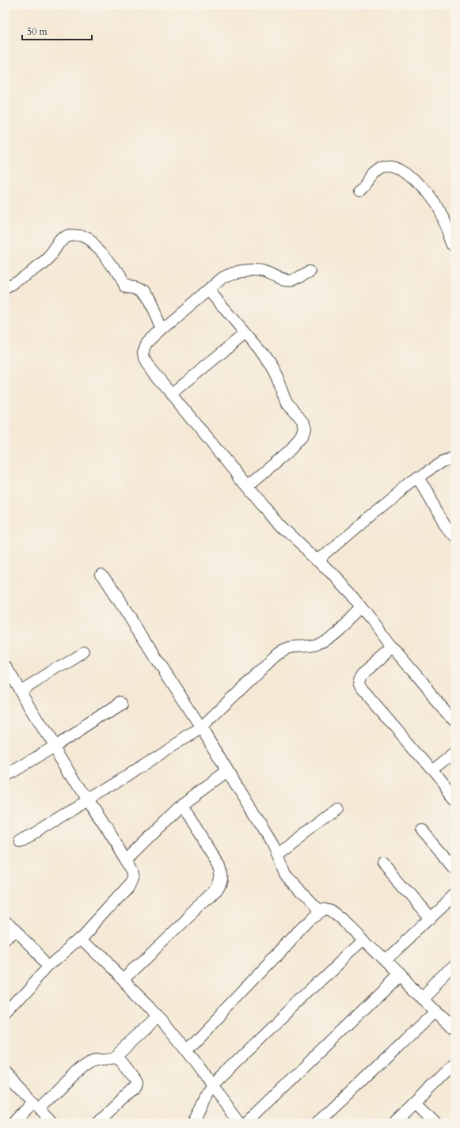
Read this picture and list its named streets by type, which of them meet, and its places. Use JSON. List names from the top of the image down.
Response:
{
  "scale_bar": "50 m"
}
